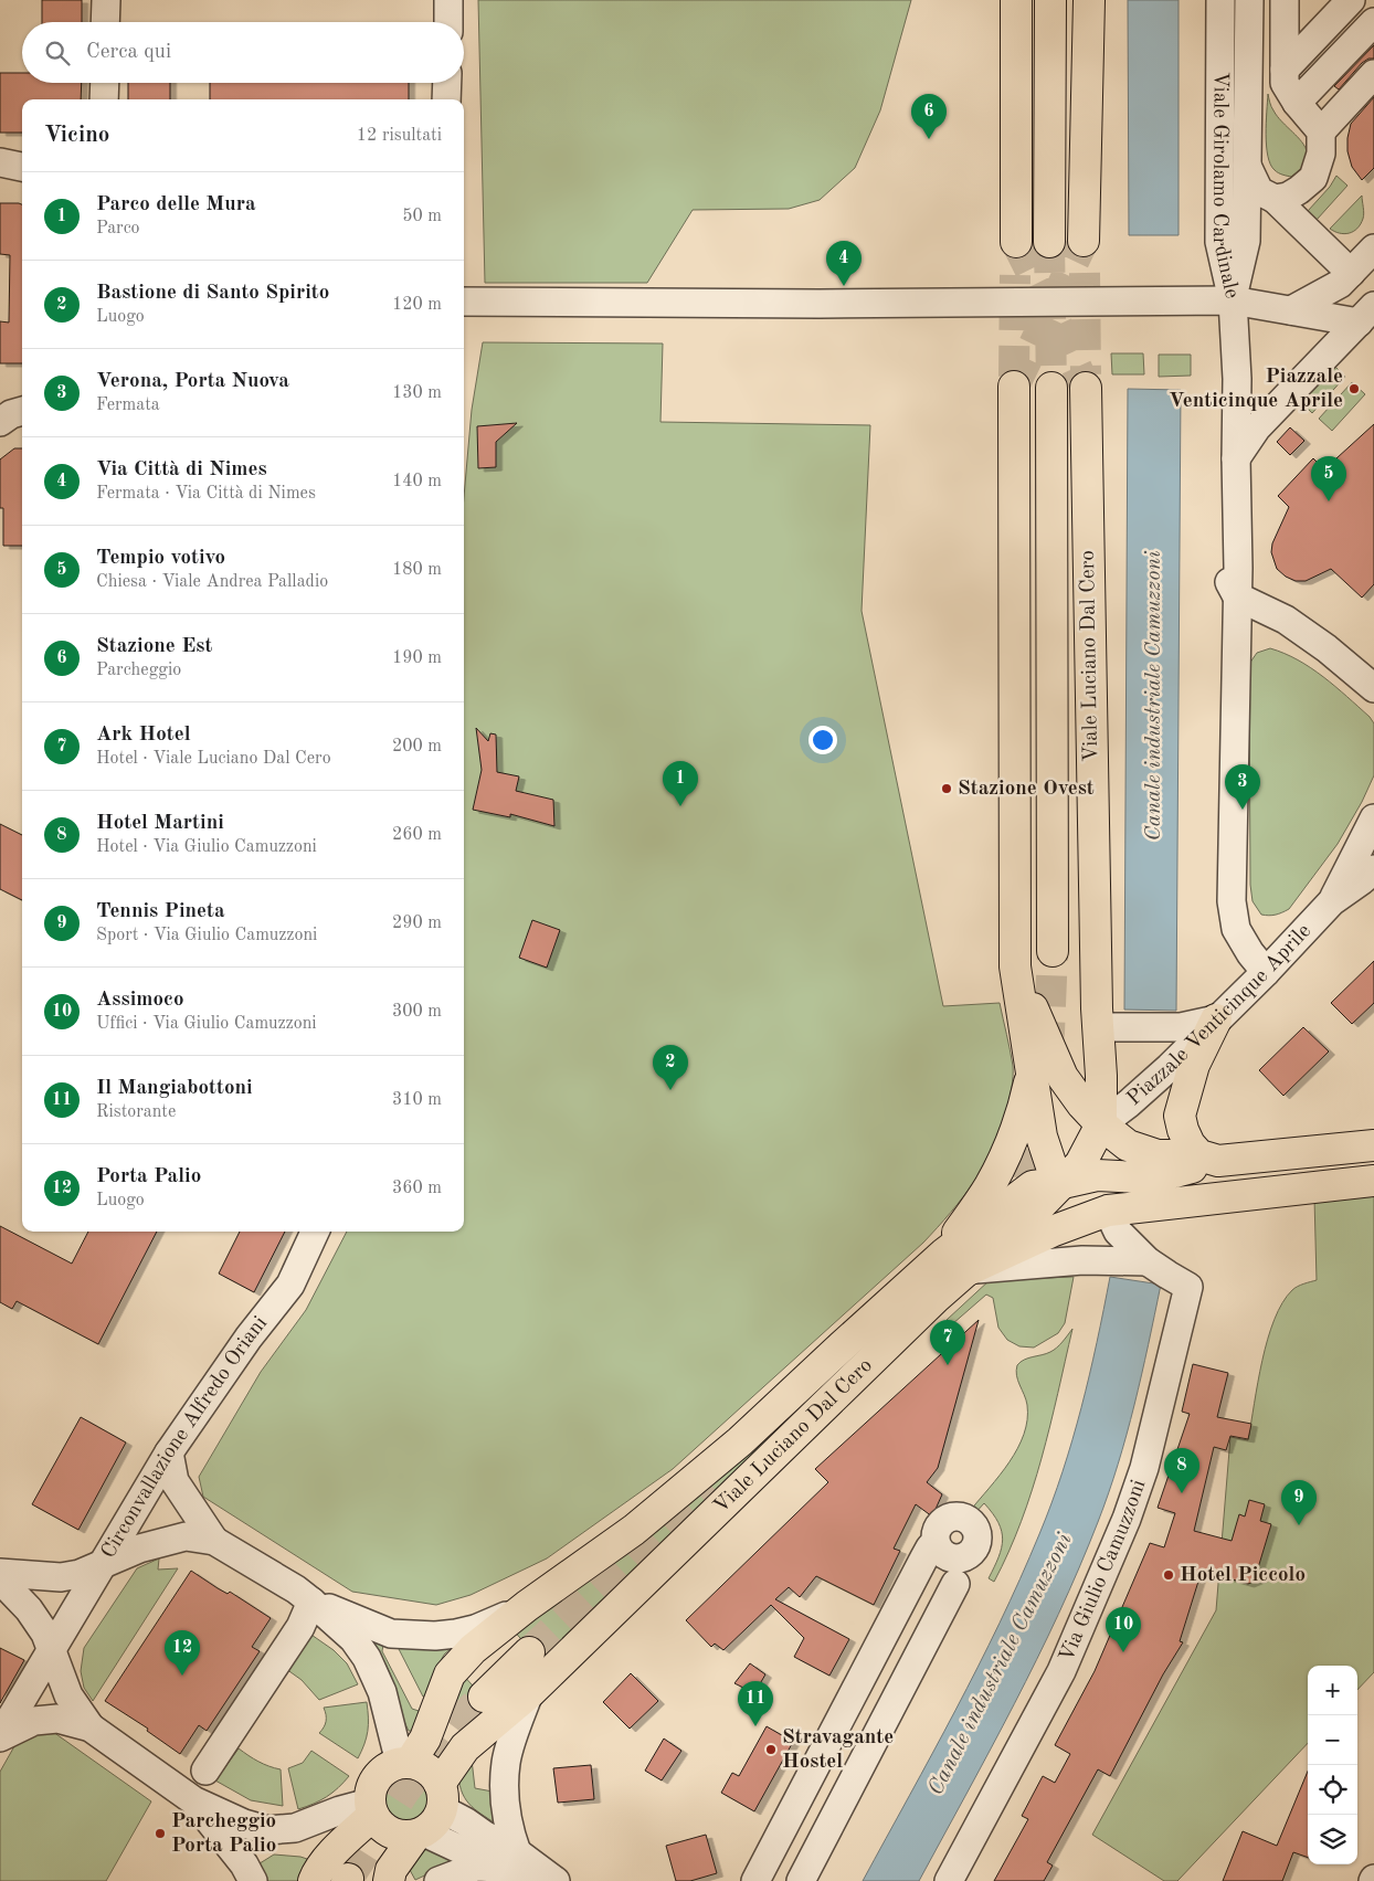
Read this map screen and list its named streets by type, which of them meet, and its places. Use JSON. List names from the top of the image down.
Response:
{
  "streets": {
    "main road": ["Viale Luciano Dal Cero"],
    "street": [
      "Viale Girolamo Cardinale",
      "Piazzale Venticinque Aprile",
      "Circonvallazione Alfredo Oriani",
      "Via Giulio Camuzzoni"
    ]
  },
  "crossings": [
    ["Viale Luciano Dal Cero", "Piazzale Venticinque Aprile"],
    ["Viale Luciano Dal Cero", "Circonvallazione Alfredo Oriani"]
  ],
  "water": ["Canale industriale Camuzzoni"],
  "places": [
    "Piazzale Venticinque Aprile",
    "Stazione Ovest",
    "Hotel Piccolo",
    "Stravagante Hostel",
    "Parcheggio Porta Palio"
  ],
  "page": {
    "search": "Cerca qui",
    "pins": [
      "6",
      "4",
      "5",
      "1",
      "3",
      "2",
      "7",
      "8",
      "9",
      "10",
      "12",
      "11"
    ],
    "heading": ["Vicino", "12 risultati"],
    "list": [
      {
        "mark": "1",
        "name": "Parco delle Mura",
        "note": "Parco",
        "value": "50 m"
      },
      {
        "mark": "2",
        "name": "Bastione di Santo Spirito",
        "note": "Luogo",
        "value": "120 m"
      },
      {
        "mark": "3",
        "name": "Verona, Porta Nuova",
        "note": "Fermata",
        "value": "130 m"
      },
      {
        "mark": "4",
        "name": "Via Città di Nimes",
        "note": "Fermata · Via Città di Nimes",
        "value": "140 m"
      },
      {
        "mark": "5",
        "name": "Tempio votivo",
        "note": "Chiesa · Viale Andrea Palladio",
        "value": "180 m"
      },
      {
        "mark": "6",
        "name": "Stazione Est",
        "note": "Parcheggio",
        "value": "190 m"
      },
      {
        "mark": "7",
        "name": "Ark Hotel",
        "note": "Hotel · Viale Luciano Dal Cero",
        "value": "200 m"
      },
      {
        "mark": "8",
        "name": "Hotel Martini",
        "note": "Hotel · Via Giulio Camuzzoni",
        "value": "260 m"
      },
      {
        "mark": "9",
        "name": "Tennis Pineta",
        "note": "Sport · Via Giulio Camuzzoni",
        "value": "290 m"
      },
      {
        "mark": "10",
        "name": "Assimoco",
        "note": "Uffici · Via Giulio Camuzzoni",
        "value": "300 m"
      },
      {
        "mark": "11",
        "name": "Il Mangiabottoni",
        "note": "Ristorante",
        "value": "310 m"
      },
      {
        "mark": "12",
        "name": "Porta Palio",
        "note": "Luogo",
        "value": "360 m"
      }
    ],
    "map_buttons": ["+", "−"]
  }
}
